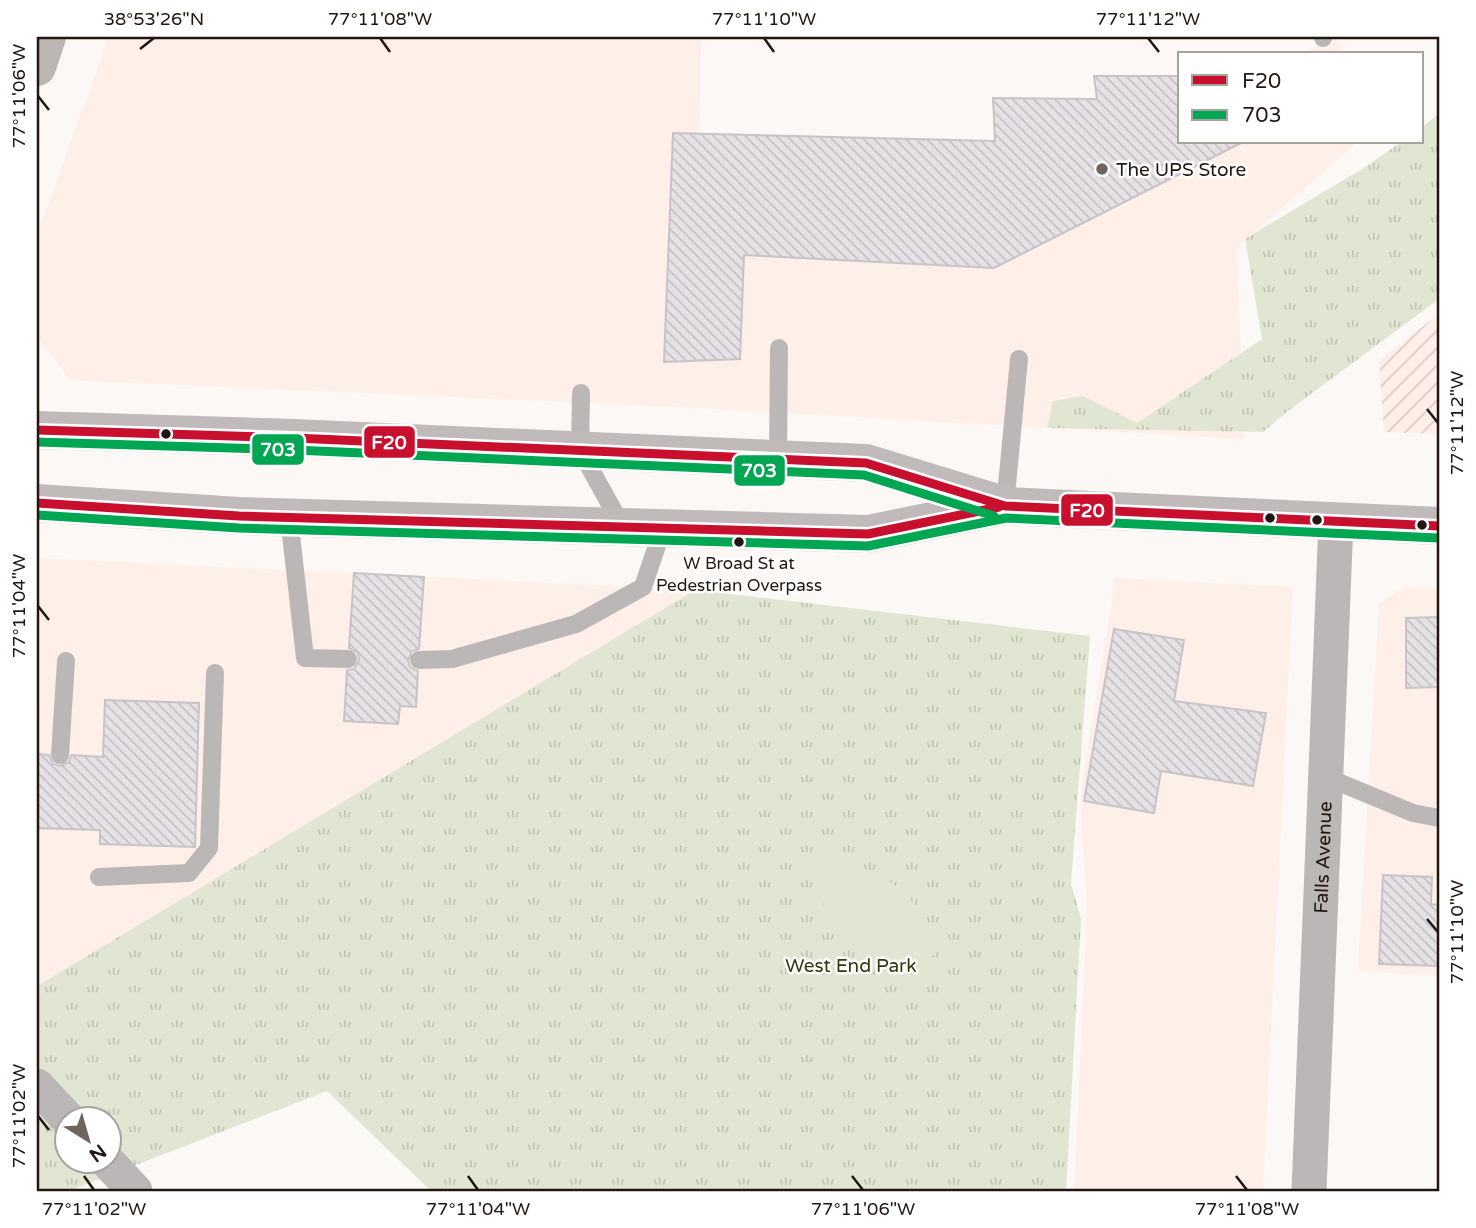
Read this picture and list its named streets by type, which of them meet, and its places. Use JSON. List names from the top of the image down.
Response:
{
  "streets": {
    "street": ["Falls Avenue"]
  },
  "parks": ["West End Park"],
  "places": ["The UPS Store", "W Broad St at Pedestrian Overpass"],
  "lines": ["transit line F20", "transit line 703"],
  "legend": ["F20", "703"],
  "north": "bottom right",
  "coordinates": [
    "38°53'26\"N",
    "77°11'08\"W",
    "77°11'10\"W",
    "77°11'12\"W",
    "77°11'06\"W",
    "77°11'04\"W",
    "77°11'02\"W"
  ]
}
